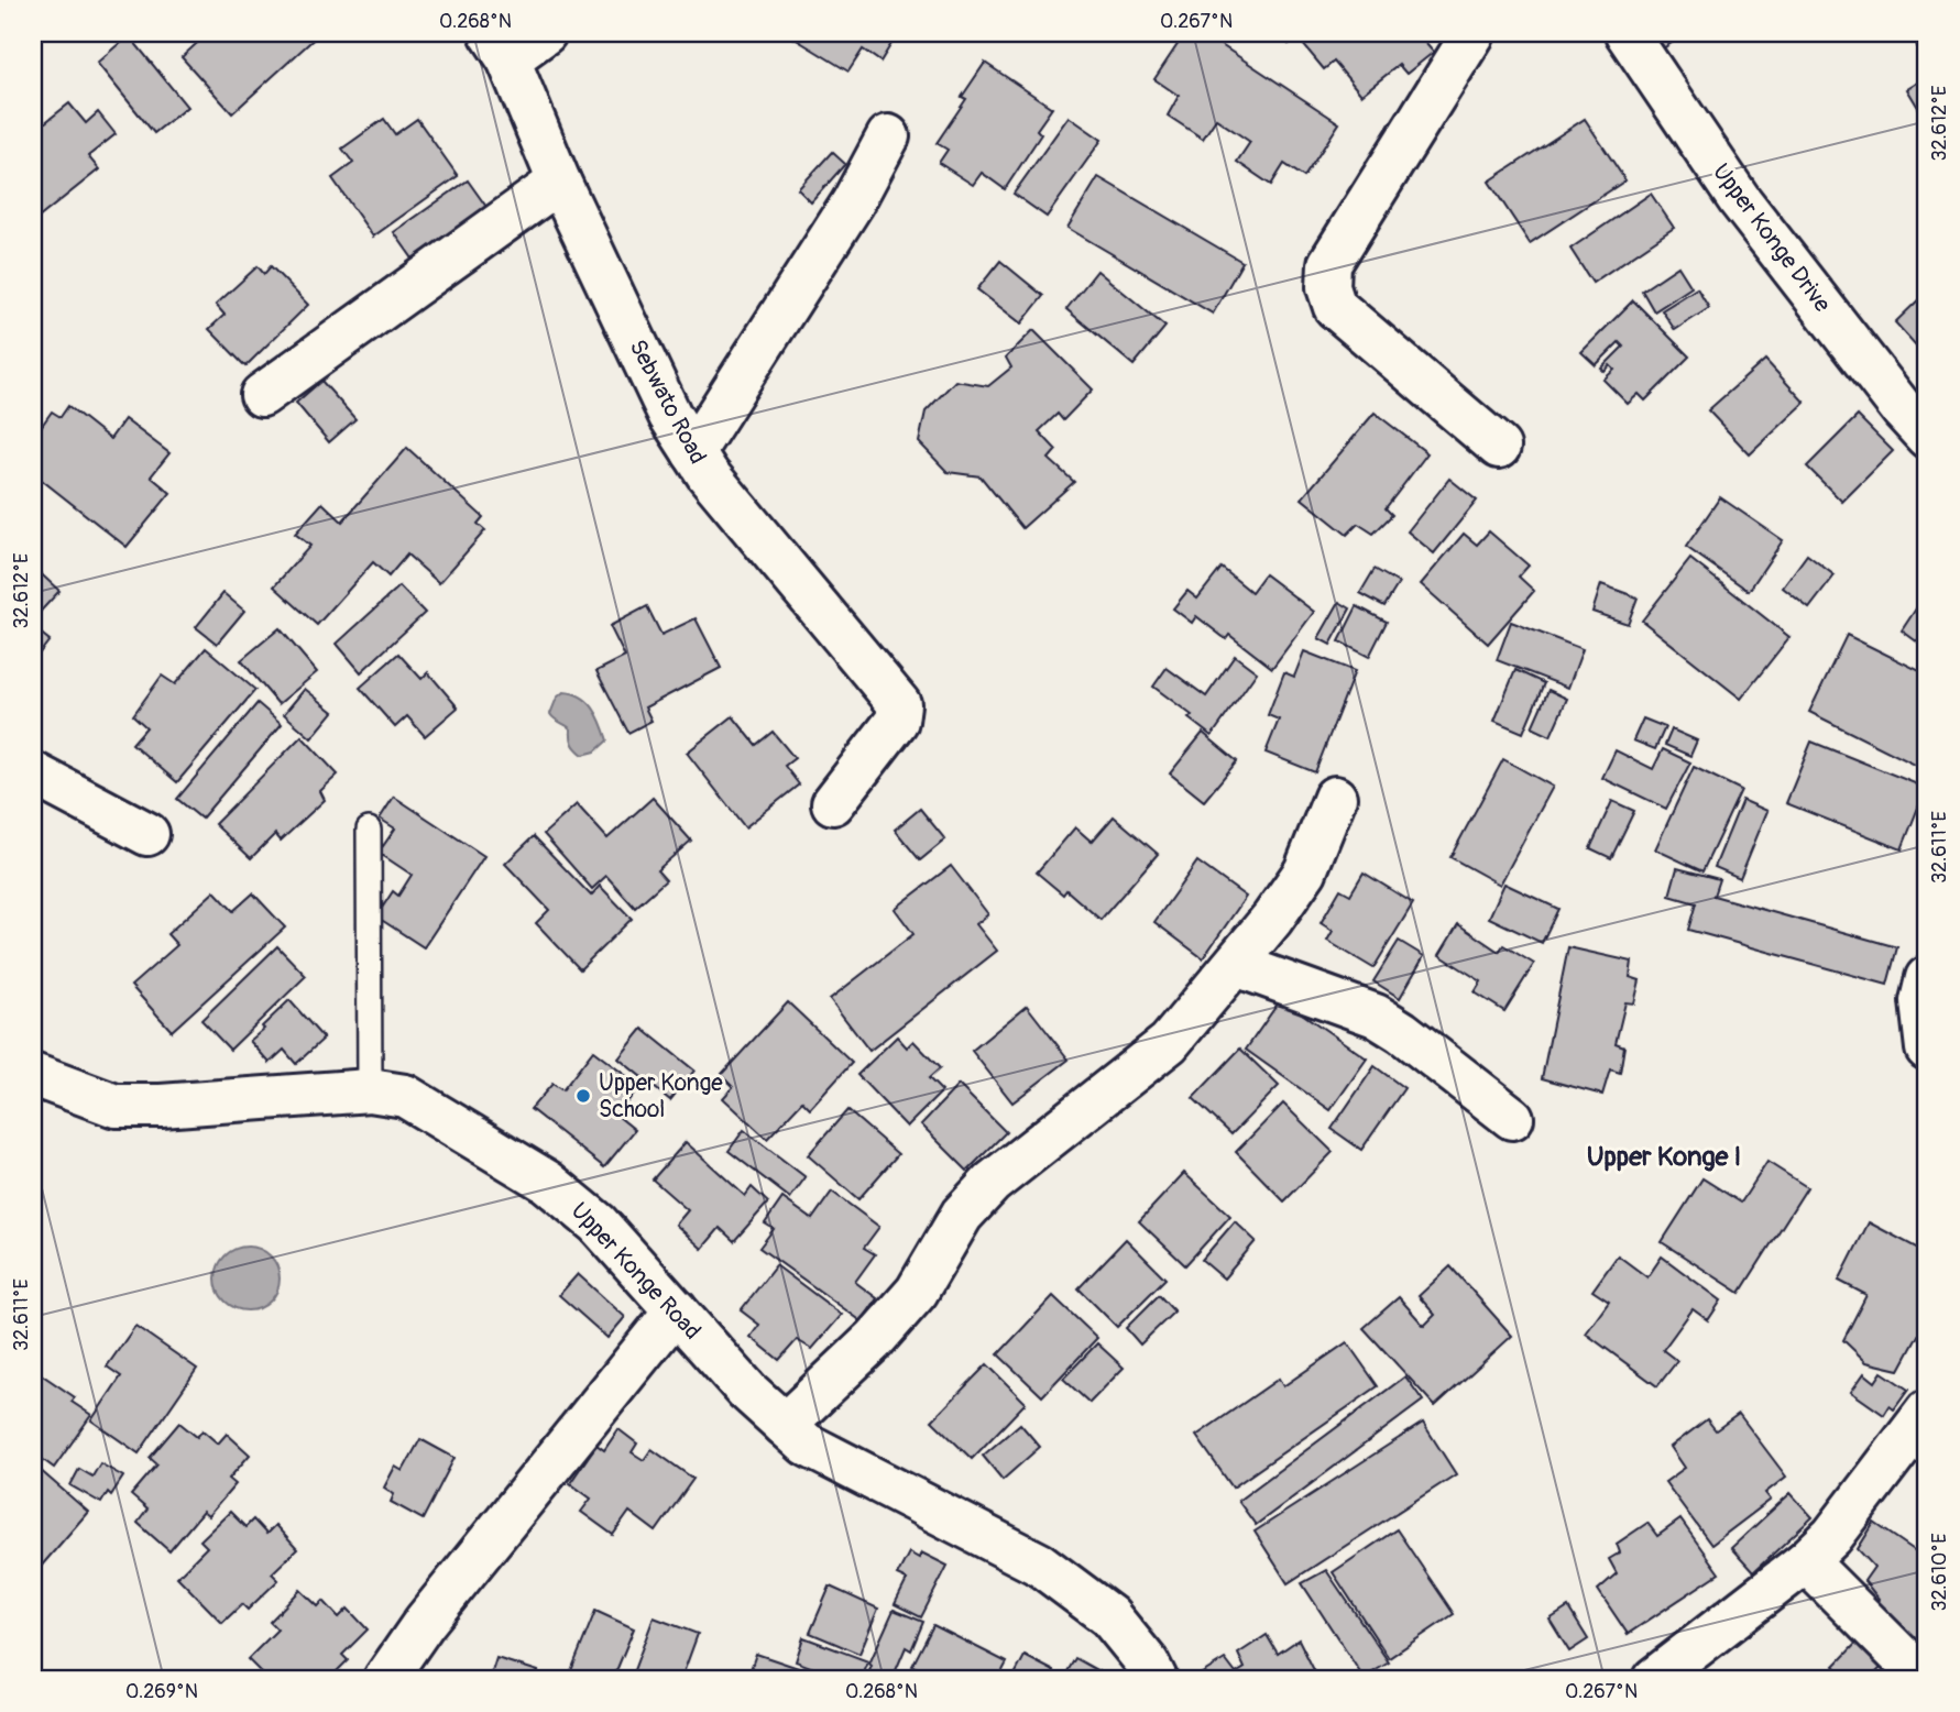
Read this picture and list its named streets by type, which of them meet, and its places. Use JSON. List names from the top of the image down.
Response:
{
  "streets": {
    "street": ["Upper Konge Drive", "Sebwato Road", "Upper Konge Road"]
  },
  "districts": ["Upper Konge I"],
  "places": ["Upper Konge School"],
  "coordinates": [
    "0.268°N",
    "0.267°N",
    "32.612°E",
    "32.611°E",
    "32.610°E",
    "0.269°N"
  ]
}
